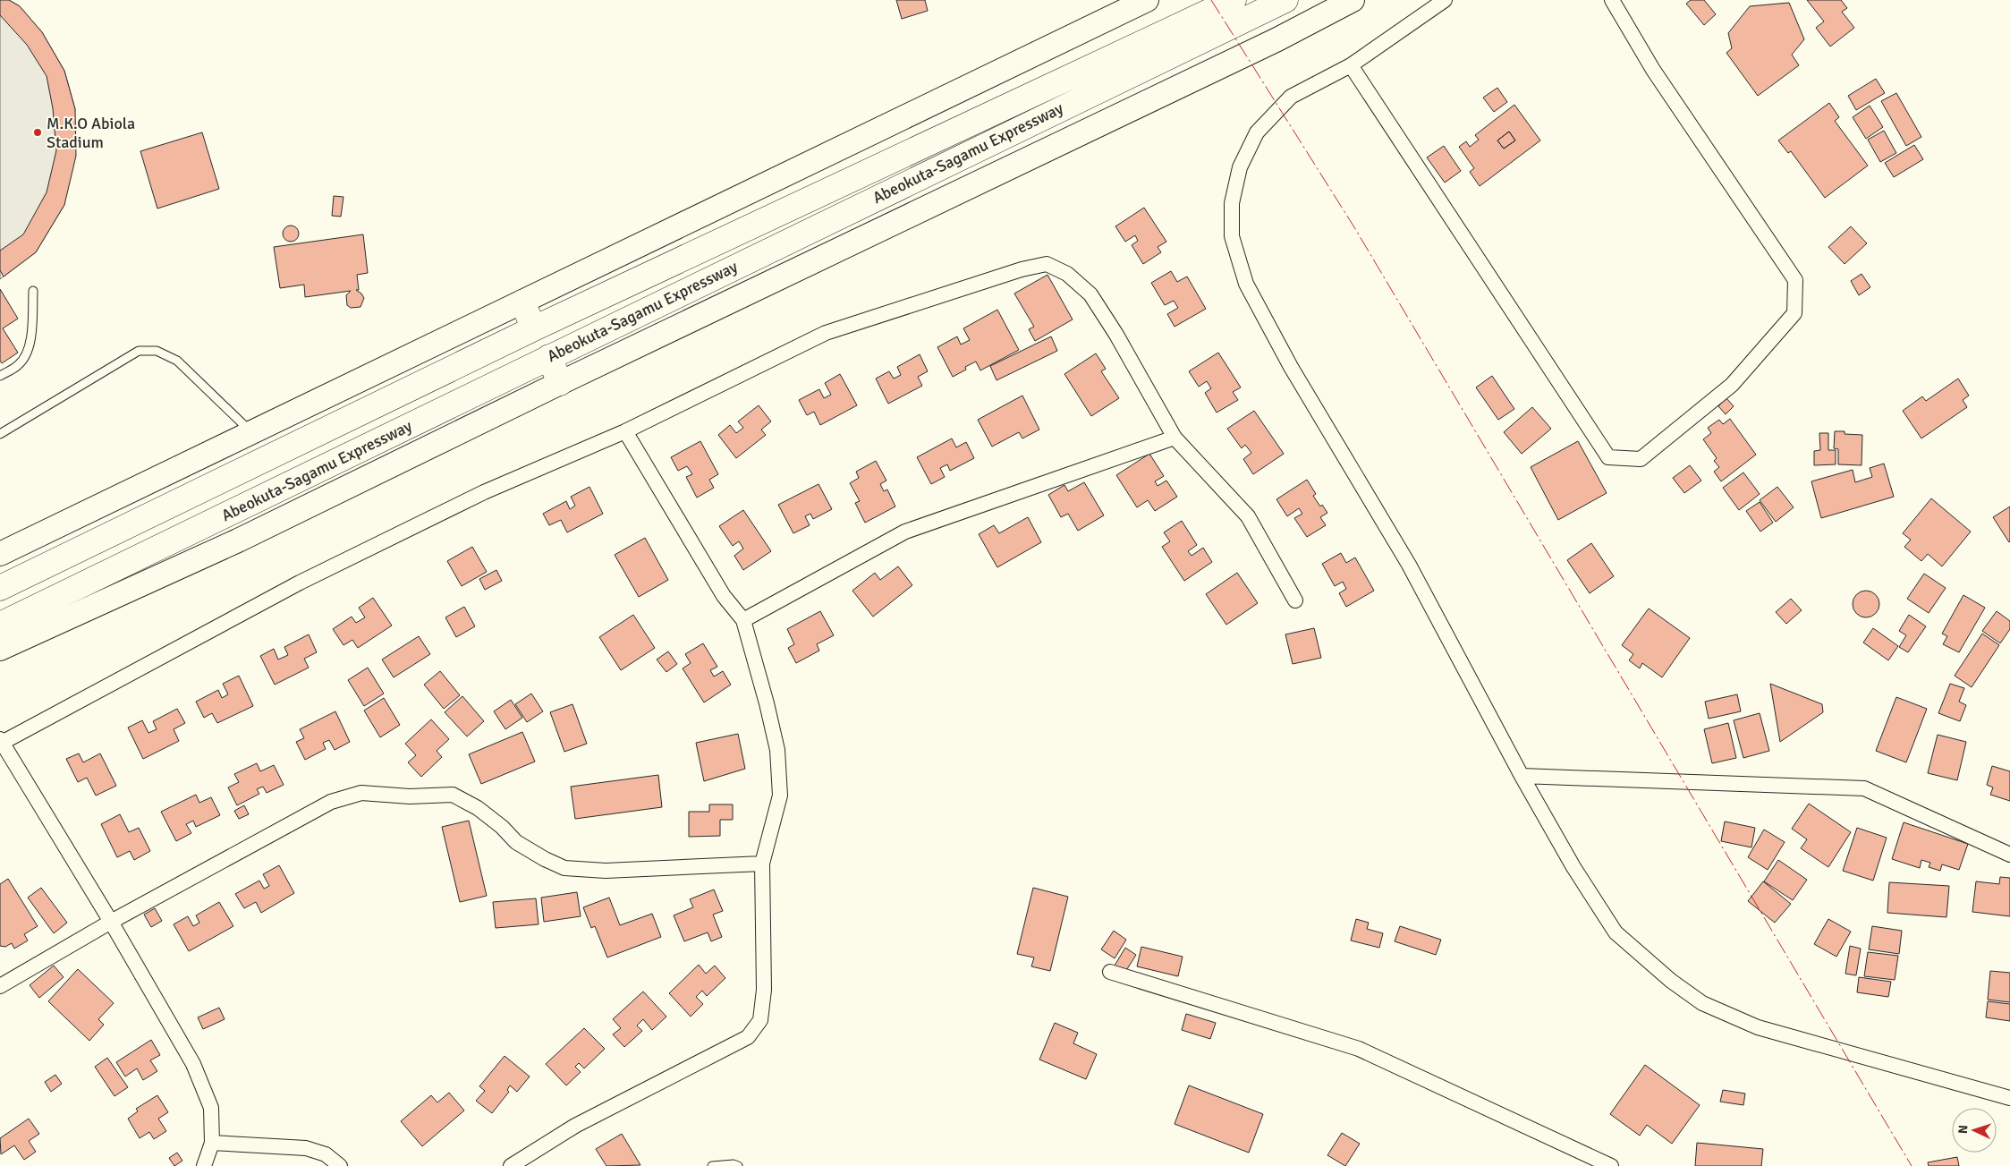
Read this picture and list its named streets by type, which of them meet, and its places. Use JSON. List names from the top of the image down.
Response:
{
  "streets": {
    "highway": ["Abeokuta-Sagamu Expressway"]
  },
  "places": ["M.K.O Abiola Stadium"],
  "north": "left"
}
